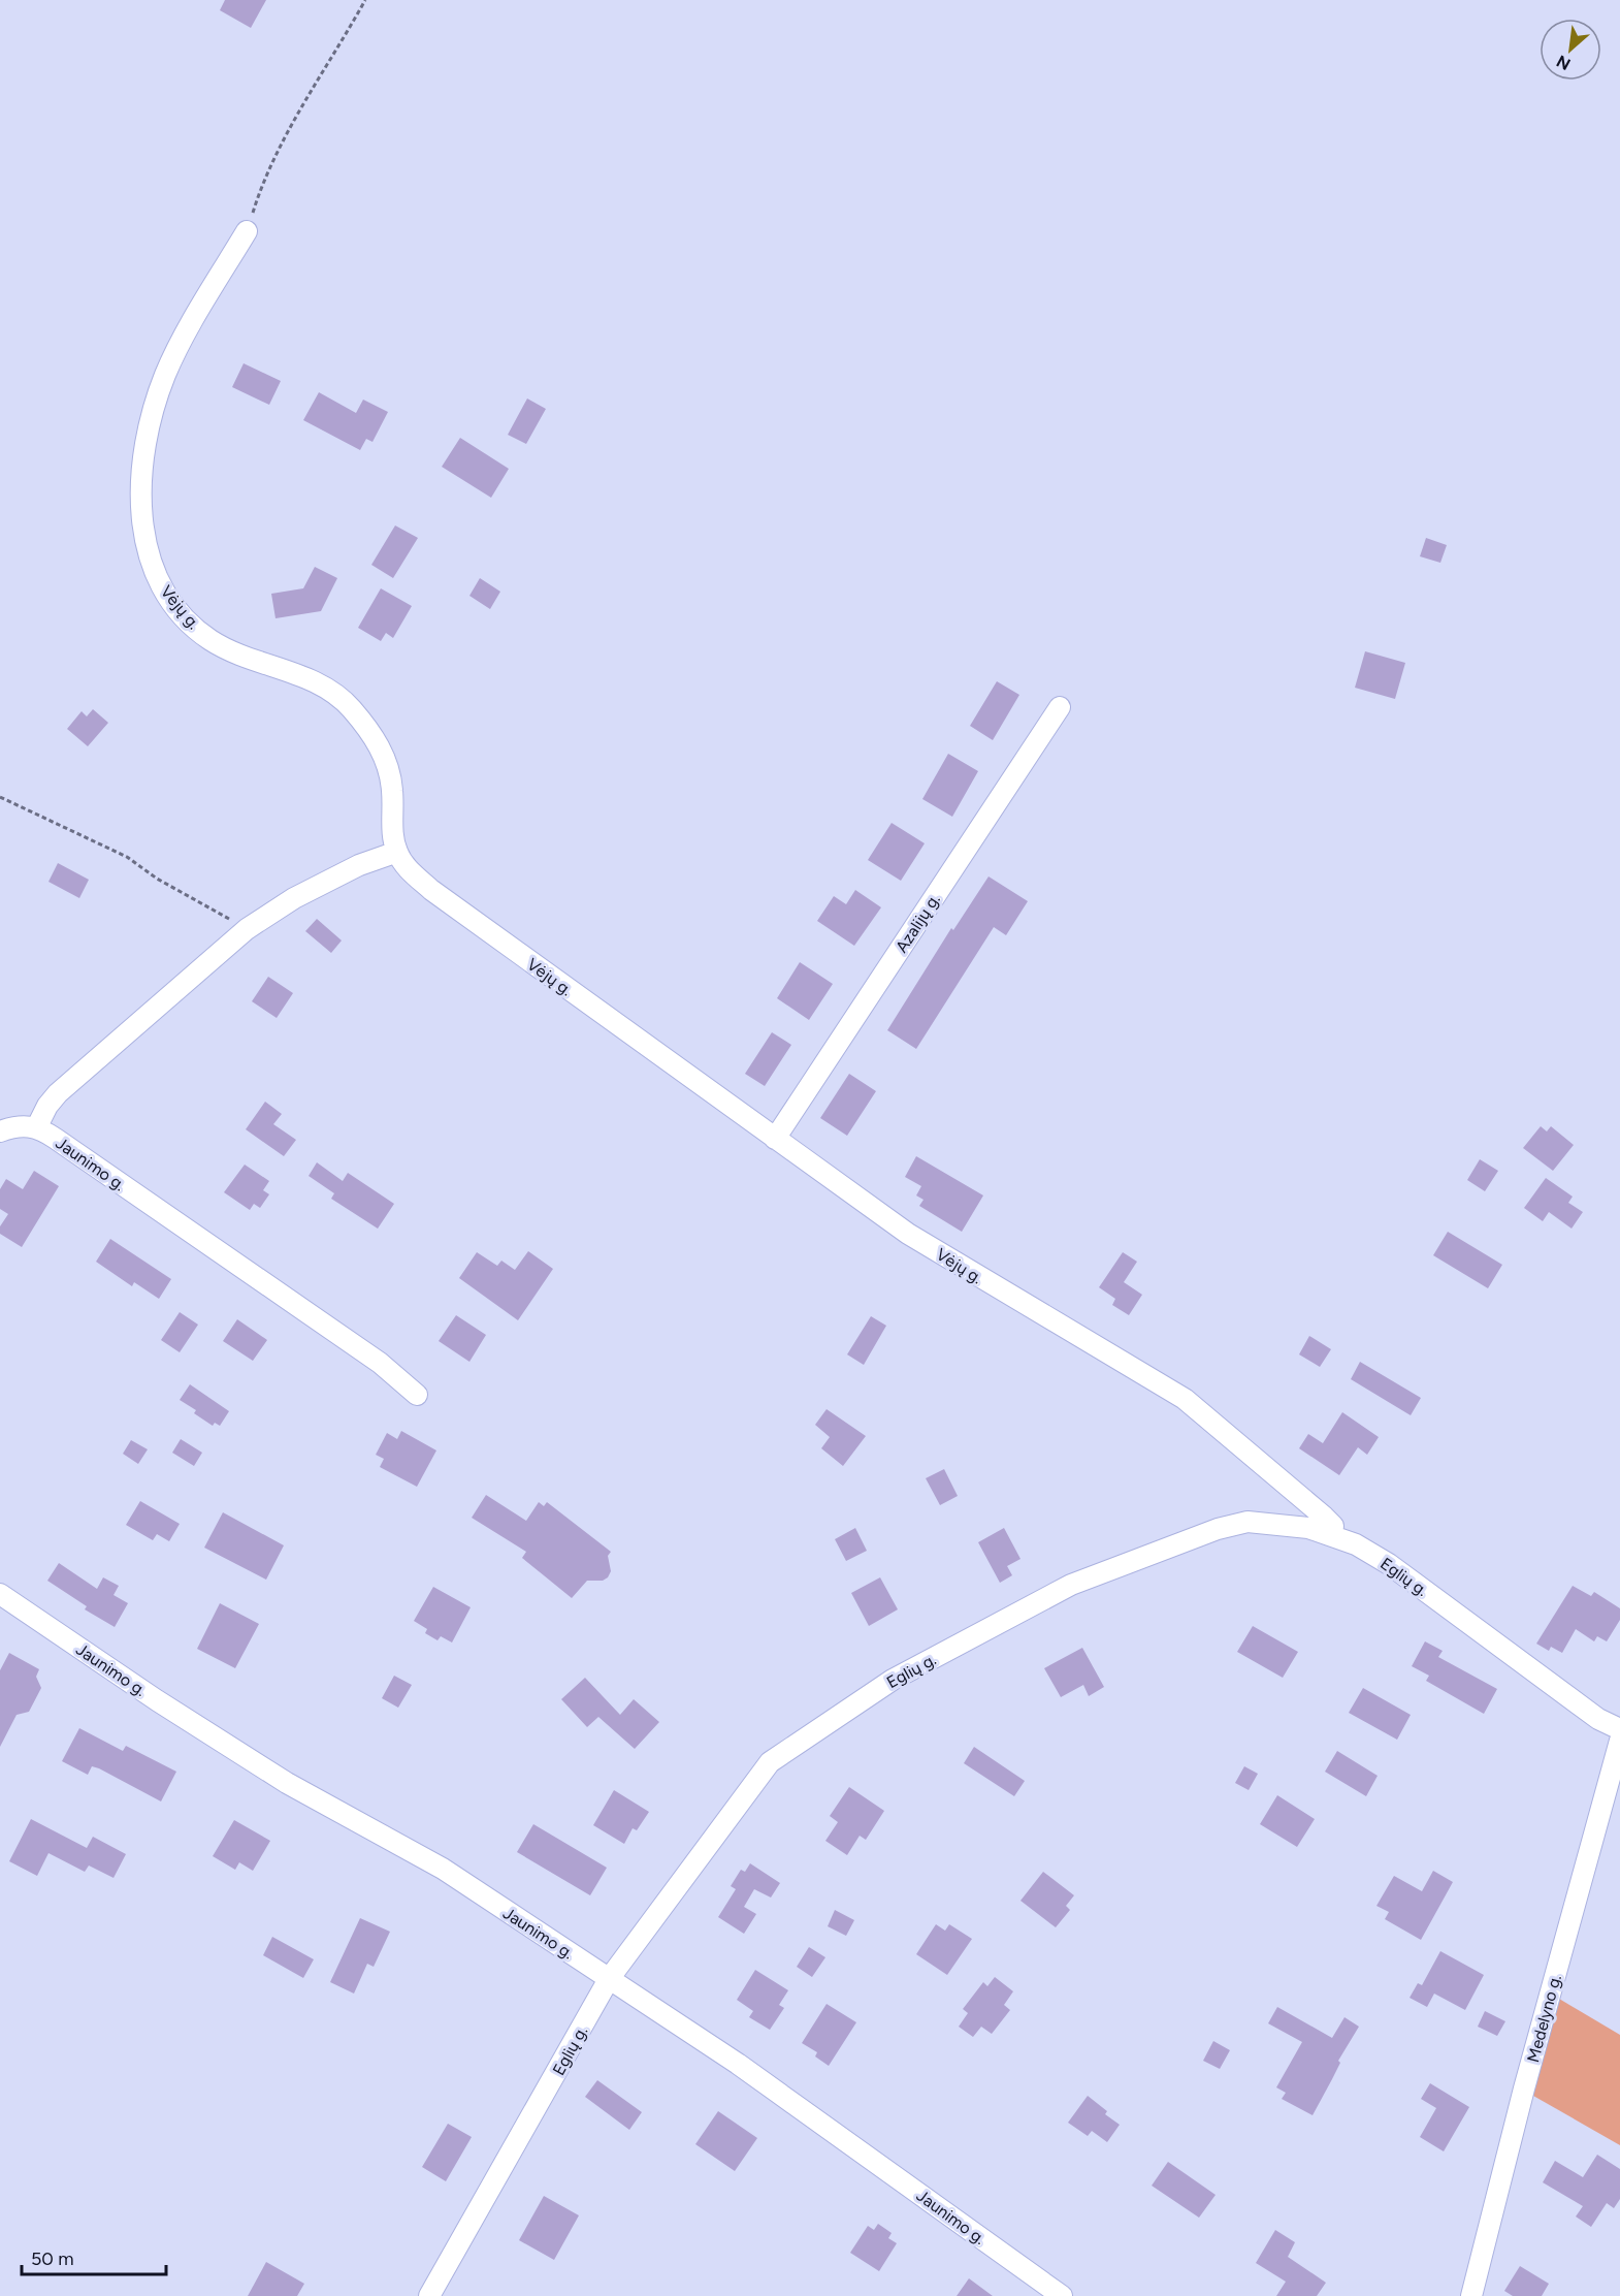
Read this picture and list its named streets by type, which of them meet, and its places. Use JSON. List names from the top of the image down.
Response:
{
  "streets": {
    "street": [
      "Vėjų g.",
      "Azalijų g.",
      "Jaunimo g.",
      "Eglių g.",
      "Medelyno g."
    ]
  },
  "crossings": [
    ["Vėjų g.", "Azalijų g."],
    ["Vėjų g.", "Eglių g."],
    ["Jaunimo g.", "Eglių g."]
  ],
  "scale_bar": "50 m",
  "north": "bottom left"
}
